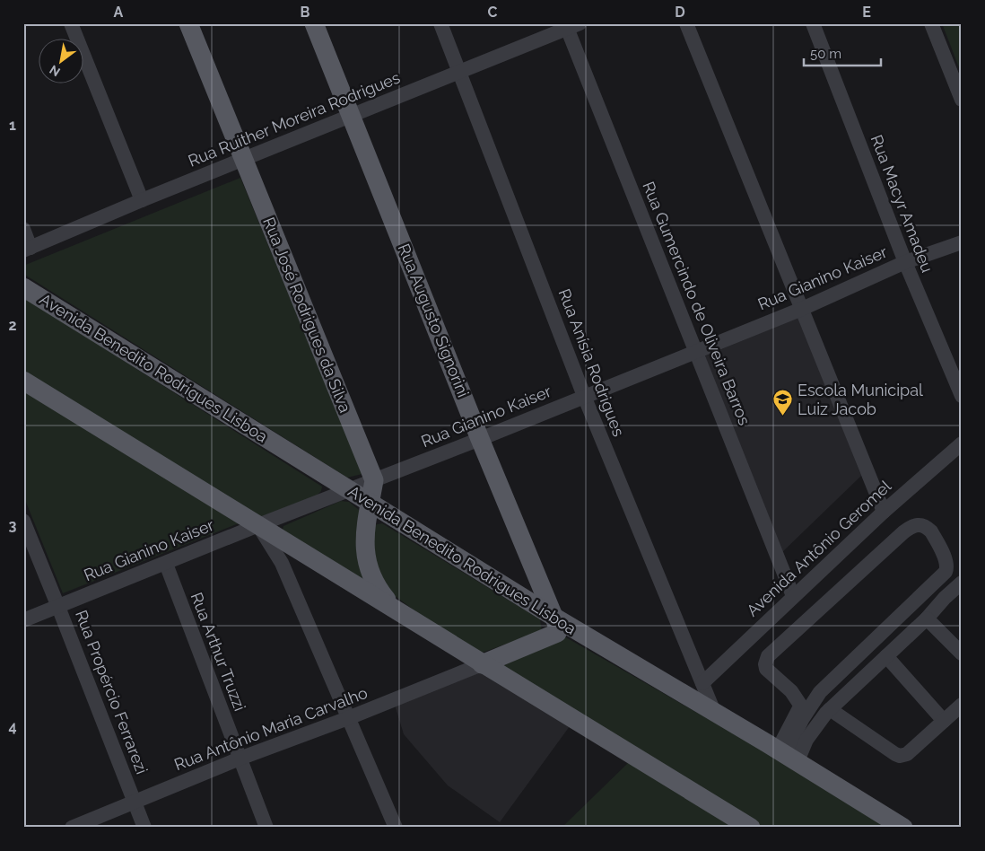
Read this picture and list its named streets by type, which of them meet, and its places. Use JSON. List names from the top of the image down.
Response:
{
  "streets": {
    "main road": ["Rua José Rodrigues da Silva", "Rua Augusto Signorini", "Avenida Benedito Rodrigues Lisboa"],
    "street": [
      "Rua Ruither Moreira Rodrigues",
      "Rua Macyr Amadeu",
      "Rua Gianino Kaiser",
      "Rua Gumercindo de Oliveira Barros",
      "Rua Anísia Rodrigues",
      "Avenida Antônio Geromel",
      "Rua Arthur Truzzi",
      "Rua Propércio Ferrarezi",
      "Rua Antônio Maria Carvalho"
    ]
  },
  "crossings": [
    ["Rua Ruither Moreira Rodrigues", "Rua Gumercindo de Oliveira Barros"],
    ["Rua Ruither Moreira Rodrigues", "Rua José Rodrigues da Silva"],
    ["Rua Ruither Moreira Rodrigues", "Rua Augusto Signorini"],
    ["Rua Ruither Moreira Rodrigues", "Rua Anísia Rodrigues"],
    ["Rua Macyr Amadeu", "Rua Gianino Kaiser"],
    ["Rua Gianino Kaiser", "Rua Gumercindo de Oliveira Barros"],
    ["Rua Gianino Kaiser", "Rua José Rodrigues da Silva"],
    ["Rua Gianino Kaiser", "Rua Augusto Signorini"],
    ["Rua Gianino Kaiser", "Rua Anísia Rodrigues"],
    ["Rua Gianino Kaiser", "Avenida Benedito Rodrigues Lisboa"],
    ["Rua Gianino Kaiser", "Rua Arthur Truzzi"],
    ["Rua Gianino Kaiser", "Rua Propércio Ferrarezi"],
    ["Rua Gumercindo de Oliveira Barros", "Avenida Antônio Geromel"],
    ["Rua Augusto Signorini", "Avenida Benedito Rodrigues Lisboa"],
    ["Rua Anísia Rodrigues", "Avenida Benedito Rodrigues Lisboa"],
    ["Rua Anísia Rodrigues", "Avenida Antônio Geromel"],
    ["Rua Arthur Truzzi", "Rua Antônio Maria Carvalho"],
    ["Rua Propércio Ferrarezi", "Rua Antônio Maria Carvalho"]
  ],
  "places": {
    "school or university": ["Escola Municipal Luiz Jacob"]
  },
  "scale_bar": "50 m",
  "north": "bottom left",
  "grid": {
    "columns": [
      "A",
      "B",
      "C",
      "D",
      "E"
    ],
    "rows": [
      "1",
      "2",
      "3",
      "4"
    ]
  }
}
